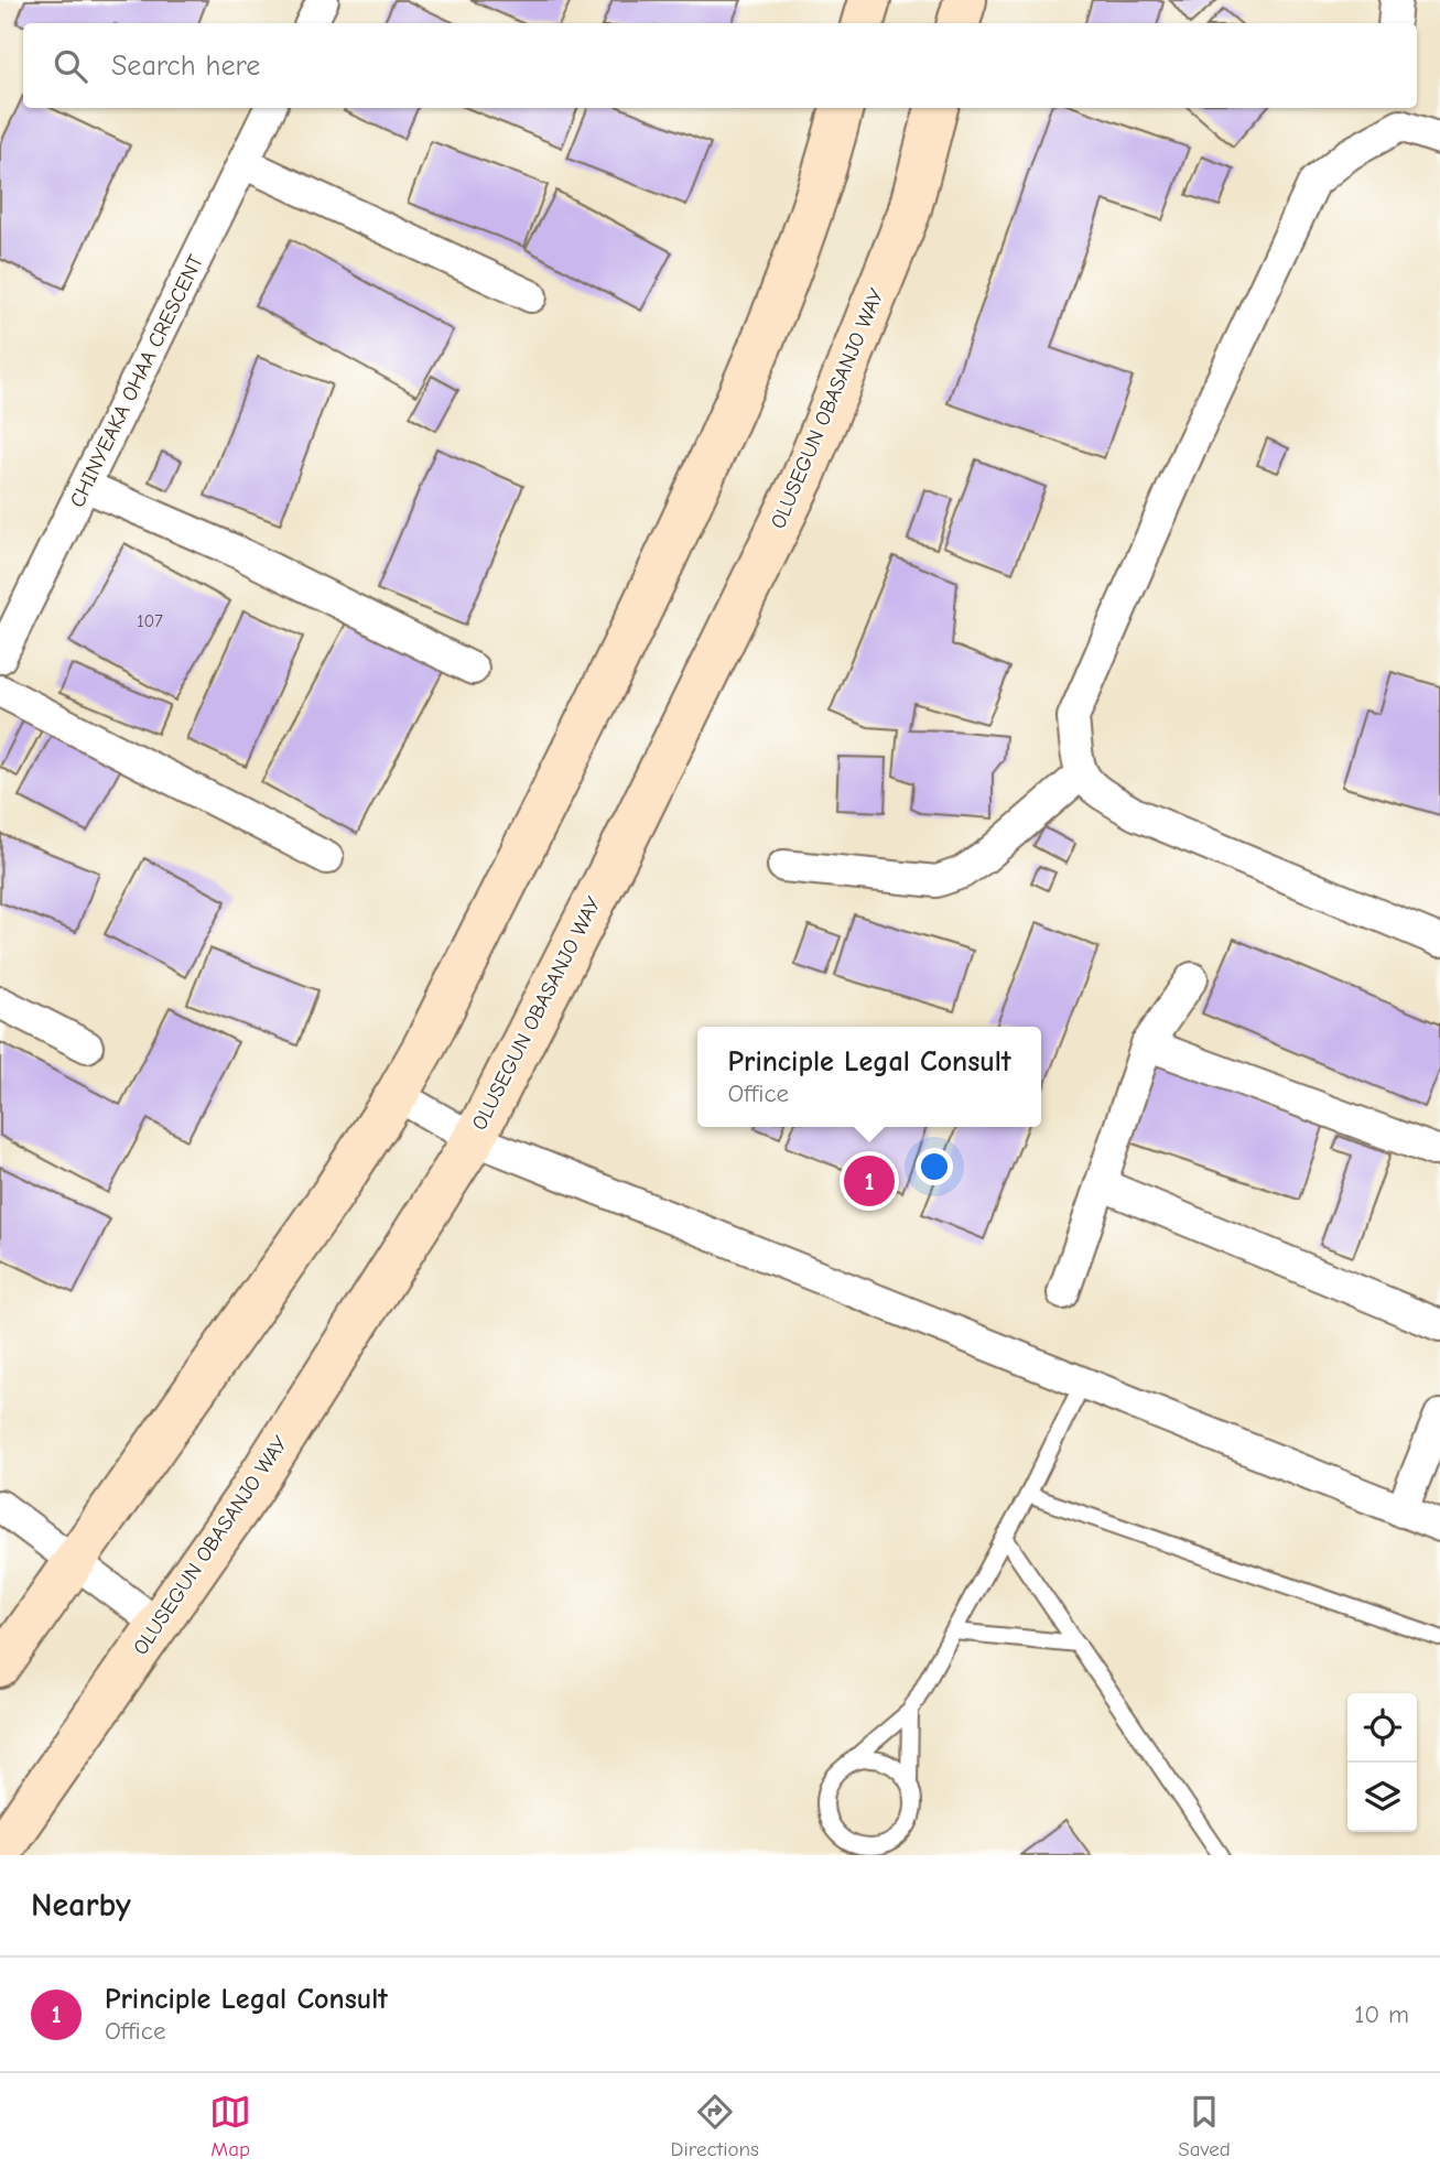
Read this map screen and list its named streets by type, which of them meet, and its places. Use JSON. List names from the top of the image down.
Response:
{
  "streets": {
    "main road": ["OLUSEGUN OBASANJO WAY"],
    "street": ["CHINYEAKA OHAA CRESCENT"]
  },
  "house_numbers": ["107"],
  "page": {
    "search": "Search here",
    "popup": ["Principle Legal Consult", "Office"],
    "pins": "1",
    "heading": "Nearby",
    "list": [
      {
        "mark": "1",
        "name": "Principle Legal Consult",
        "note": "Office",
        "value": "10 m"
      }
    ],
    "nav": ["Map", "Directions", "Saved"]
  }
}
